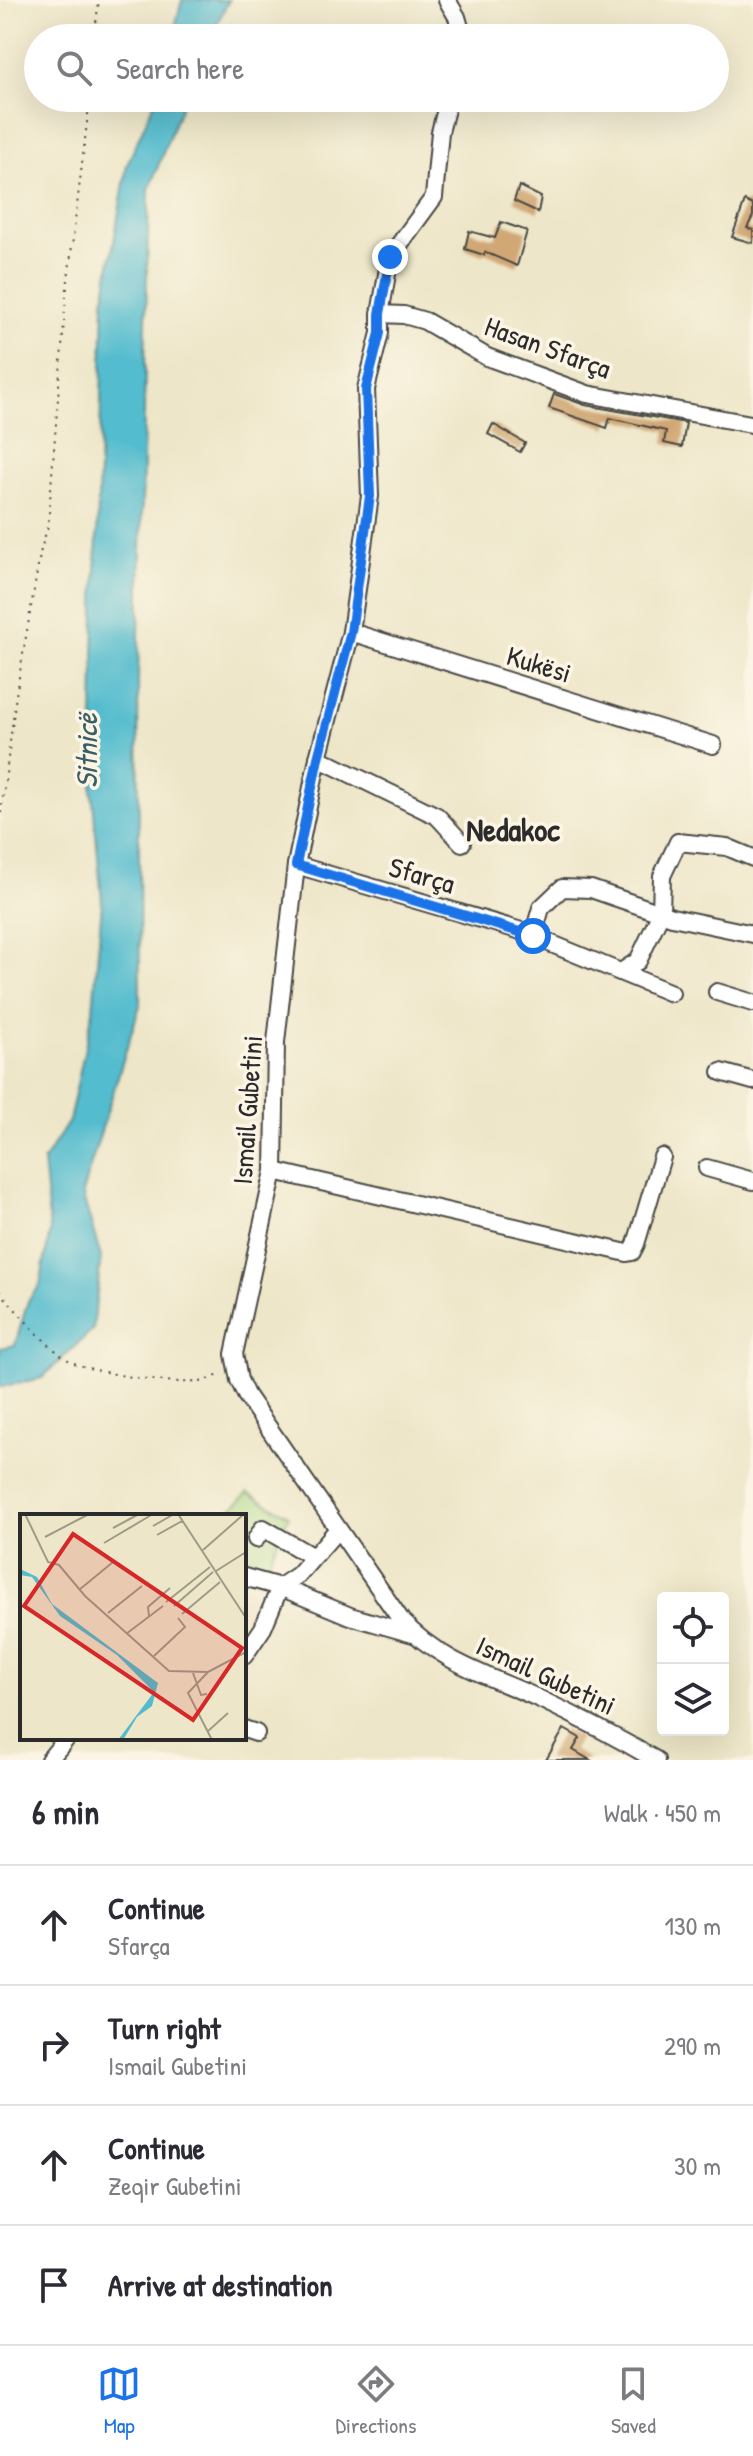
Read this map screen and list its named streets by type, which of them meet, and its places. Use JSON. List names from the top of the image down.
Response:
{
  "streets": {
    "street": [
      "Hasan Sfarça",
      "Kukësi",
      "Sfarça",
      "Ismail Gubetini"
    ]
  },
  "crossings": [
    ["Hasan Sfarça", "Ismail Gubetini"],
    ["Kukësi", "Ismail Gubetini"],
    ["Sfarça", "Ismail Gubetini"]
  ],
  "districts": ["Nedakoc"],
  "water": ["Sitnicë"],
  "page": {
    "search": "Search here",
    "heading": ["6 min", "Walk · 450 m"],
    "list": [
      ["Continue", "Sfarça", "130 m"],
      ["Turn right", "Ismail Gubetini", "290 m"],
      ["Continue", "Zeqir Gubetini", "30 m"],
      "Arrive at destination"
    ],
    "nav": ["Map", "Directions", "Saved"]
  }
}
